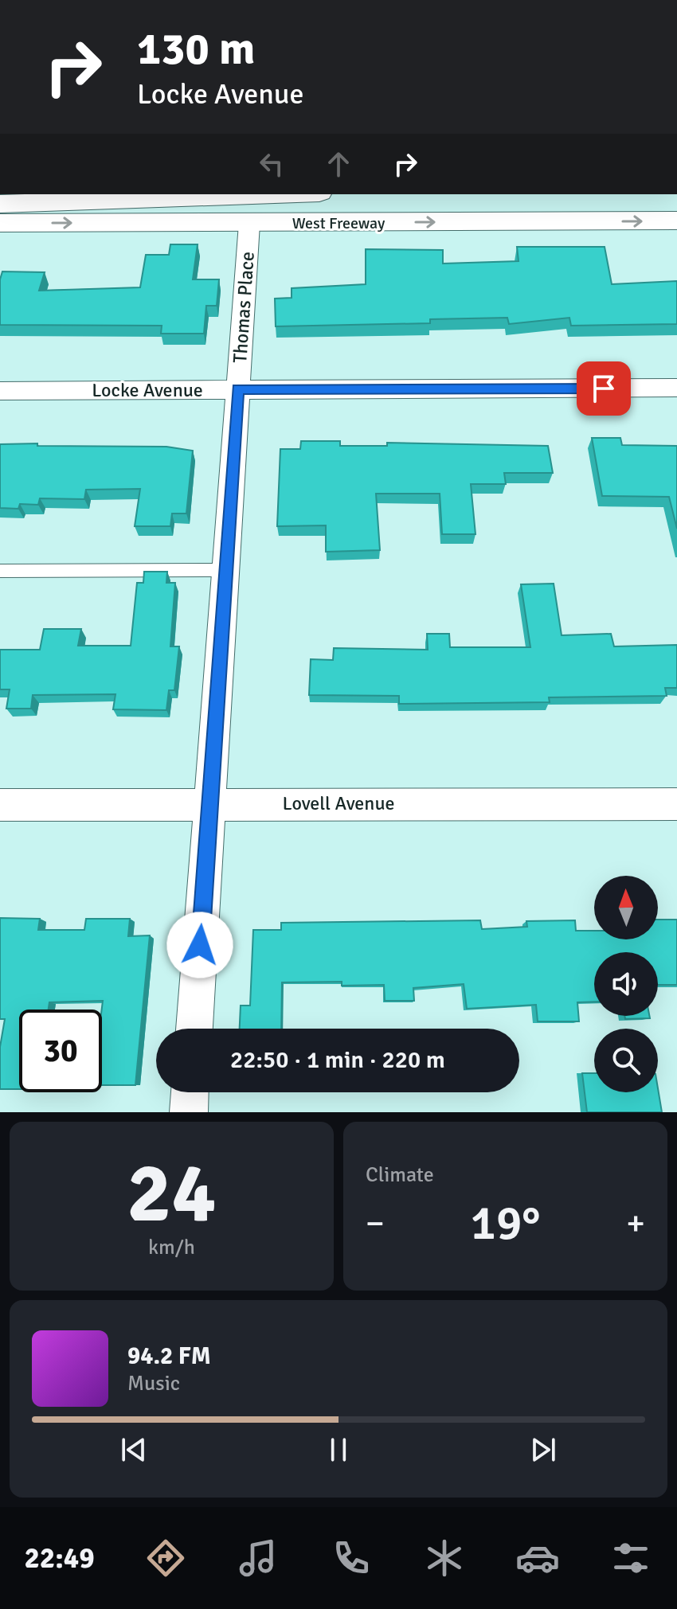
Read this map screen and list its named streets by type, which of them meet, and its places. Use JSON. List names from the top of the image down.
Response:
{
  "streets": {
    "main road": ["West Freeway"],
    "street": ["Thomas Place", "Locke Avenue", "Lovell Avenue"]
  },
  "crossings": [
    ["West Freeway", "Thomas Place"],
    ["Thomas Place", "Locke Avenue"],
    ["Thomas Place", "Lovell Avenue"]
  ],
  "north": "top",
  "page": {
    "turn": ["130 m", "Locke Avenue"],
    "limit": "30",
    "trip": "22:50 · 1 min · 220 m",
    "tile": [
      ["24", "km/h"],
      "Climate"
    ],
    "heat": ["−", "19°", "+"],
    "song": ["94.2 FM", "Music"],
    "tabs": "22:49"
  }
}
